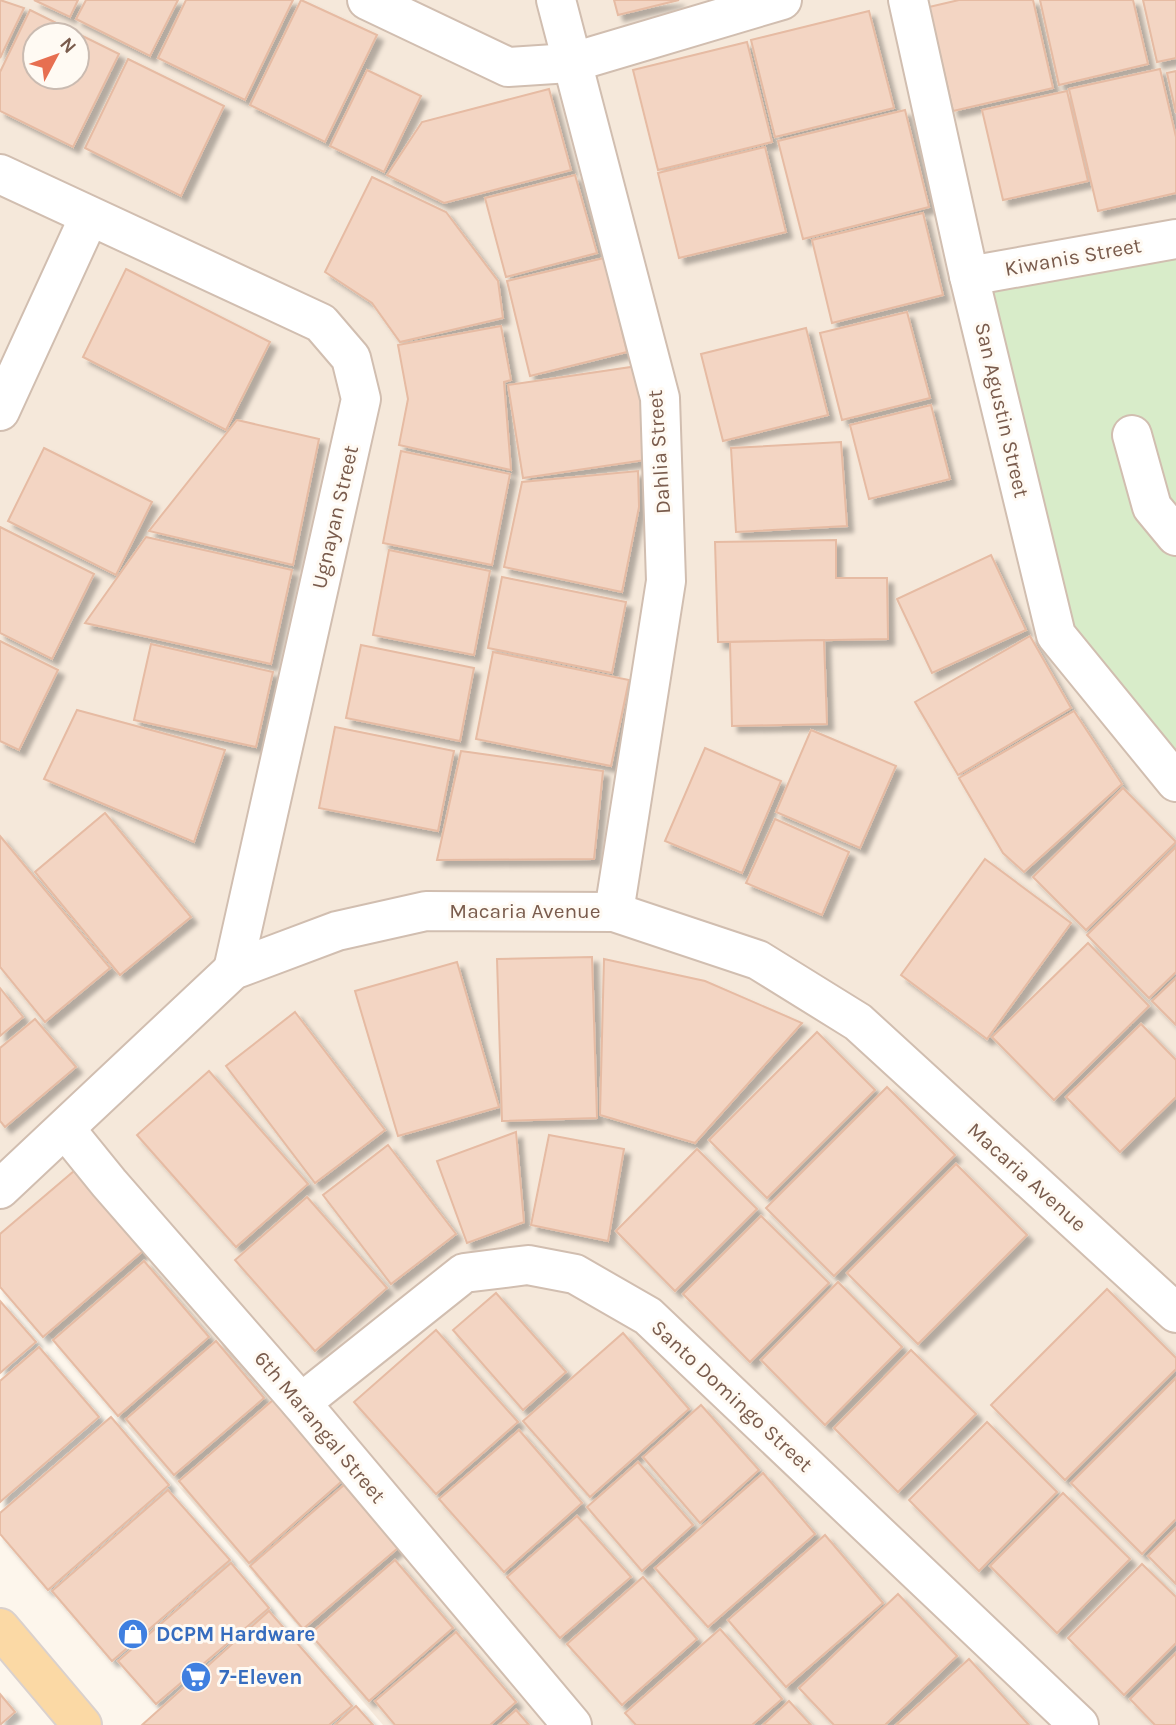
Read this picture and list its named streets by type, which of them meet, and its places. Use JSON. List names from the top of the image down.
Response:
{
  "streets": {
    "street": [
      "Kiwanis Street",
      "San Agustin Street",
      "Dahlia Street",
      "Ugnayan Street",
      "Macaria Avenue",
      "Santo Domingo Street",
      "6th Marangal Street"
    ]
  },
  "crossings": [
    ["Kiwanis Street", "San Agustin Street"],
    ["Dahlia Street", "Macaria Avenue"],
    ["Ugnayan Street", "Macaria Avenue"],
    ["Macaria Avenue", "6th Marangal Street"],
    ["Santo Domingo Street", "6th Marangal Street"]
  ],
  "places": {
    "shop": ["DCPM Hardware"],
    "supermarket": ["7-Eleven"]
  },
  "north": "top right"
}
